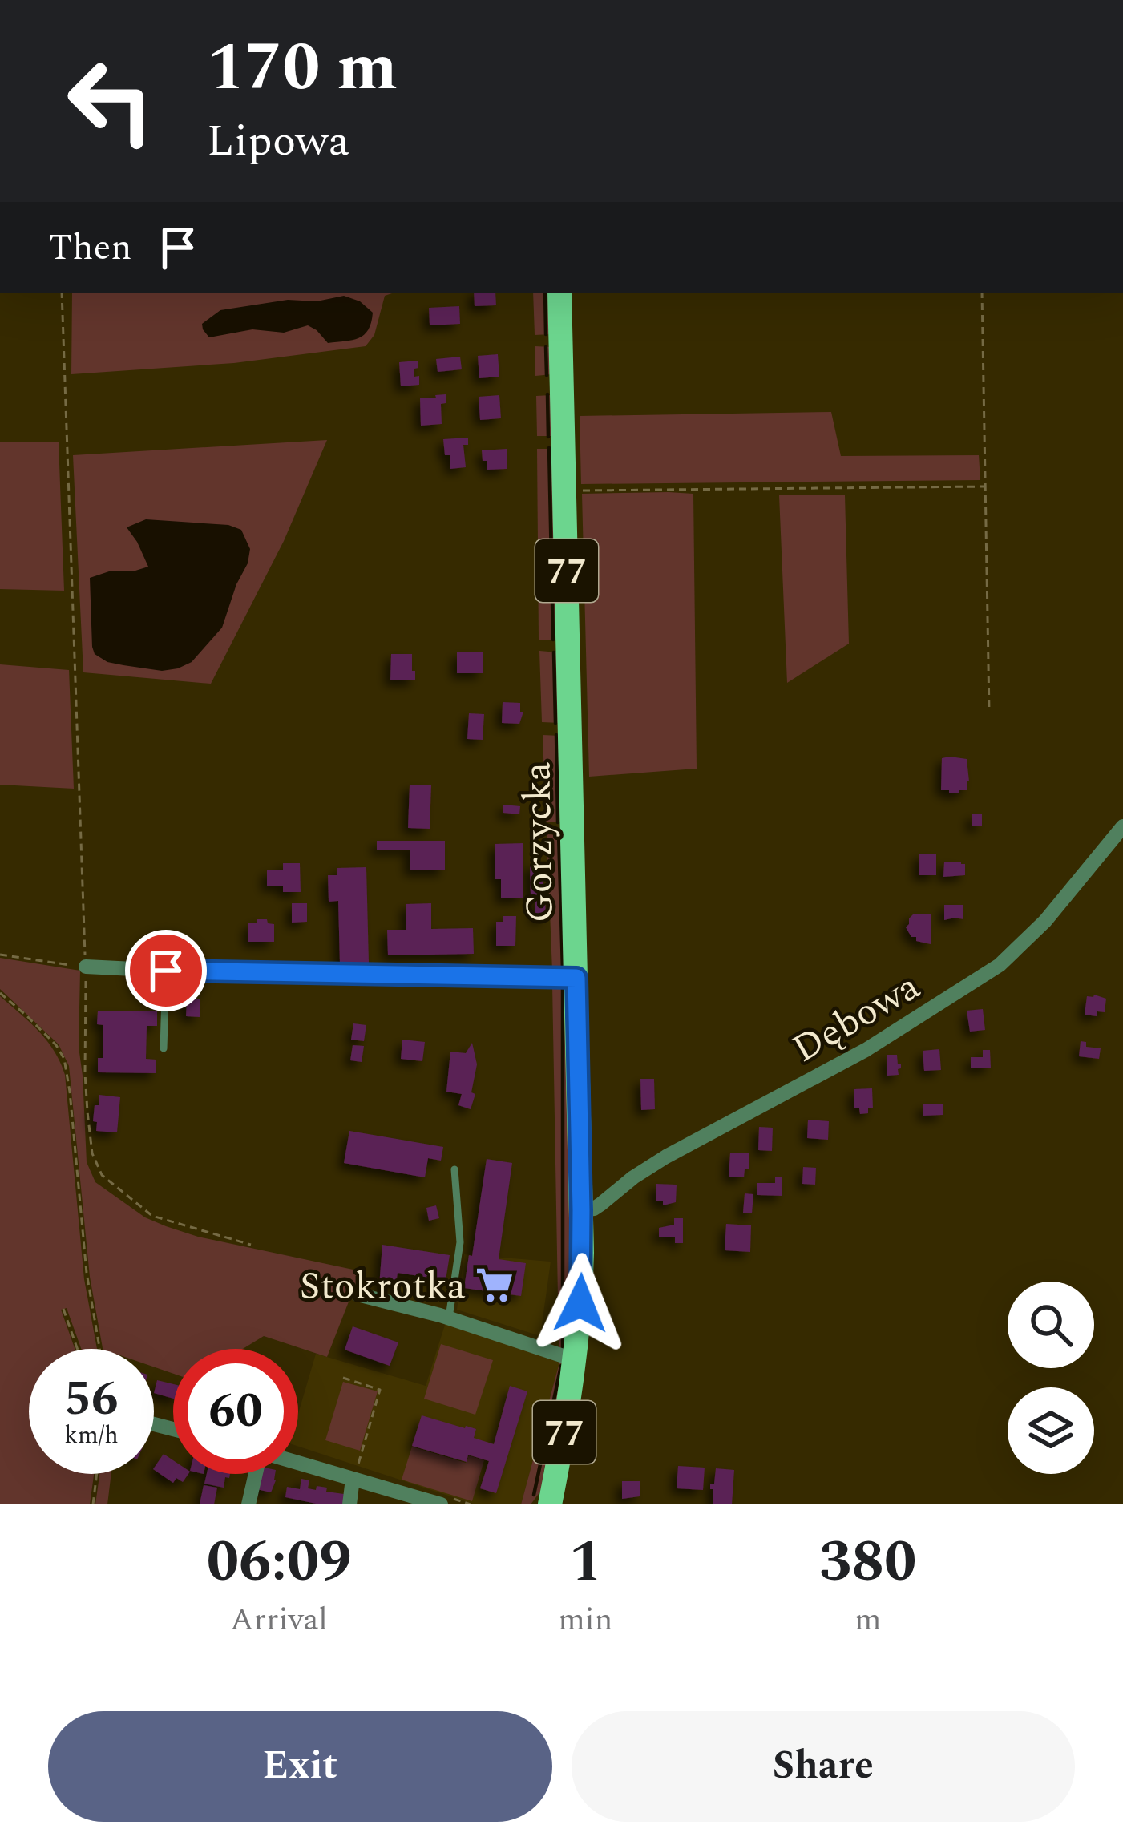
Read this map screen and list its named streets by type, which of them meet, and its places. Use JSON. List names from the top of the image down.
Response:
{
  "streets": {
    "main road": ["77", "Gorzycka"],
    "street": ["Dębowa"]
  },
  "crossings": [
    ["Gorzycka", "Dębowa"]
  ],
  "places": {
    "supermarket": ["Stokrotka"]
  },
  "page": {
    "turn": ["170 m", "Lipowa"],
    "then": "Then",
    "speed": "56 km/h",
    "limit": "60",
    "eta": [
      "06:09",
      "Arrival",
      "1",
      "min",
      "380",
      "m"
    ],
    "buttons": ["Exit", "Share"]
  }
}
